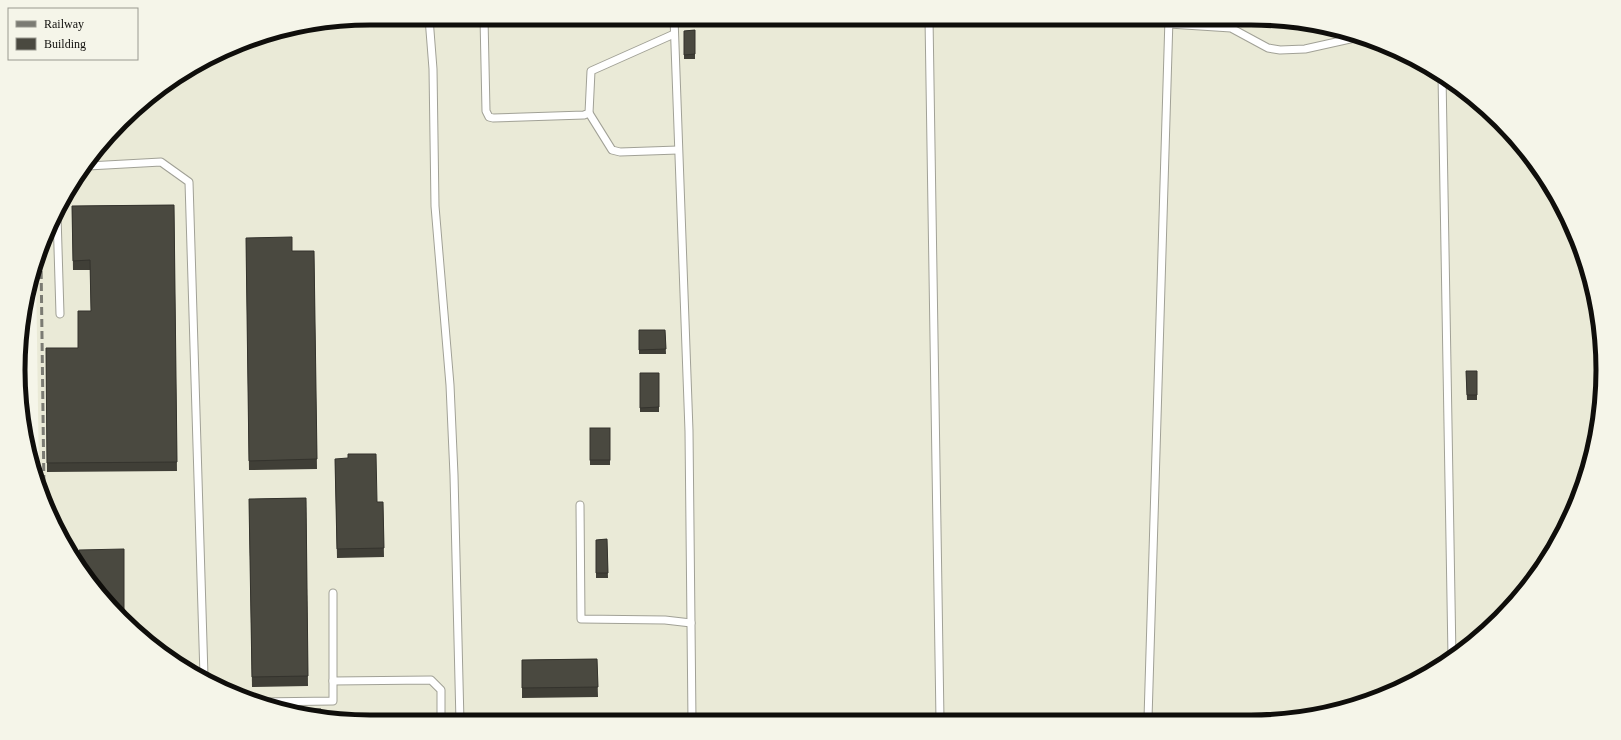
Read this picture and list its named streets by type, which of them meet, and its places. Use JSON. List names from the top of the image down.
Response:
{
  "legend": ["Railway", "Building"]
}
